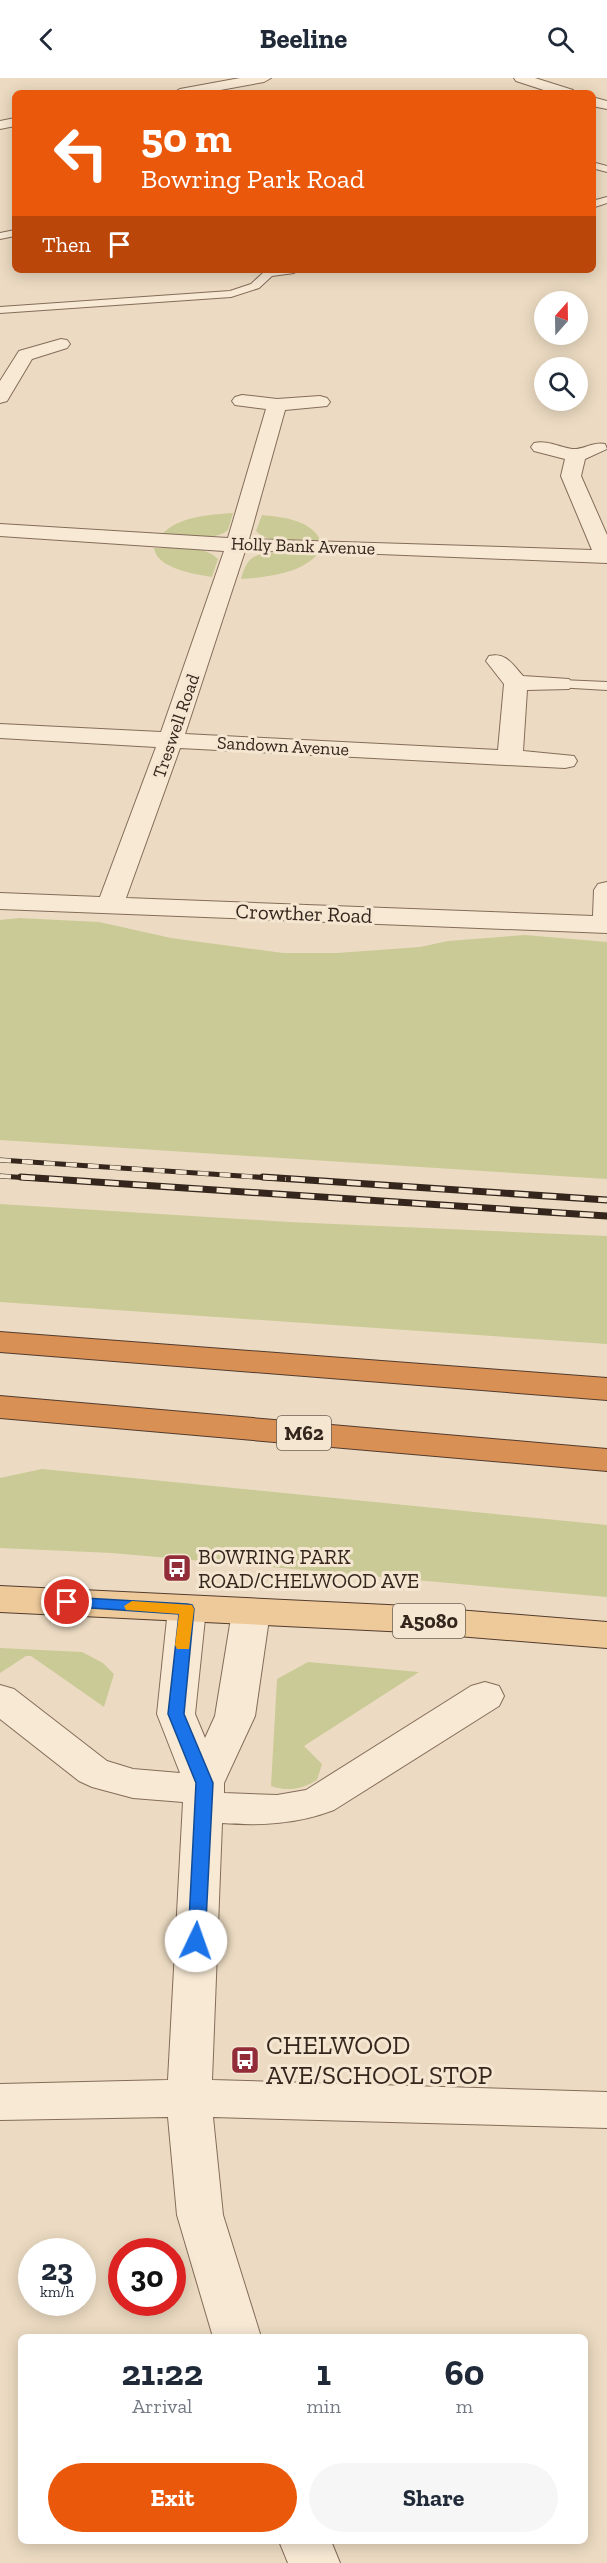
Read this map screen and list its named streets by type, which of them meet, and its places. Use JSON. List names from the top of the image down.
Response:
{
  "streets": {
    "highway": ["M62"],
    "main road": ["A5080"],
    "street": [
      "Holly Bank Avenue",
      "Treswell Road",
      "Sandown Avenue",
      "Crowther Road"
    ]
  },
  "crossings": [
    ["Holly Bank Avenue", "Treswell Road"],
    ["Treswell Road", "Sandown Avenue"],
    ["Treswell Road", "Crowther Road"]
  ],
  "places": {
    "bus stop": ["BOWRING PARK ROAD/CHELWOOD AVE", "CHELWOOD AVE/SCHOOL STOP"]
  },
  "north": "top",
  "page": {
    "header": "Beeline",
    "turn": ["50 m", "Bowring Park Road"],
    "then": "Then",
    "speed": "23 km/h",
    "limit": "30",
    "eta": [
      "21:22",
      "Arrival",
      "1",
      "min",
      "60",
      "m"
    ],
    "buttons": ["Exit", "Share"]
  }
}
